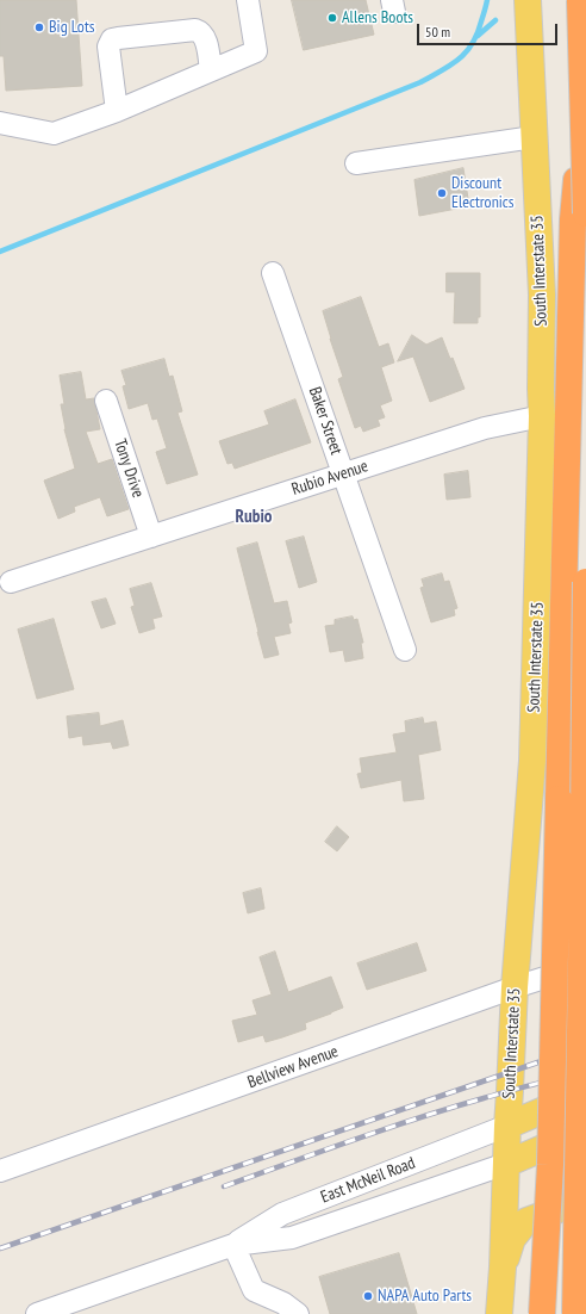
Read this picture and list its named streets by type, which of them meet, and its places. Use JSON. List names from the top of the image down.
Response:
{
  "streets": {
    "main road": ["South Interstate 35"],
    "street": [
      "Baker Street",
      "Tony Drive",
      "Rubio Avenue",
      "Bellview Avenue",
      "East McNeil Road"
    ]
  },
  "crossings": [
    ["South Interstate 35", "Rubio Avenue"],
    ["South Interstate 35", "Bellview Avenue"],
    ["South Interstate 35", "East McNeil Road"],
    ["Baker Street", "Rubio Avenue"],
    ["Tony Drive", "Rubio Avenue"]
  ],
  "districts": ["Rubio"],
  "places": [
    "Allens Boots",
    "Big Lots",
    "Discount Electronics",
    "NAPA Auto Parts"
  ],
  "scale_bar": "50 m"
}
